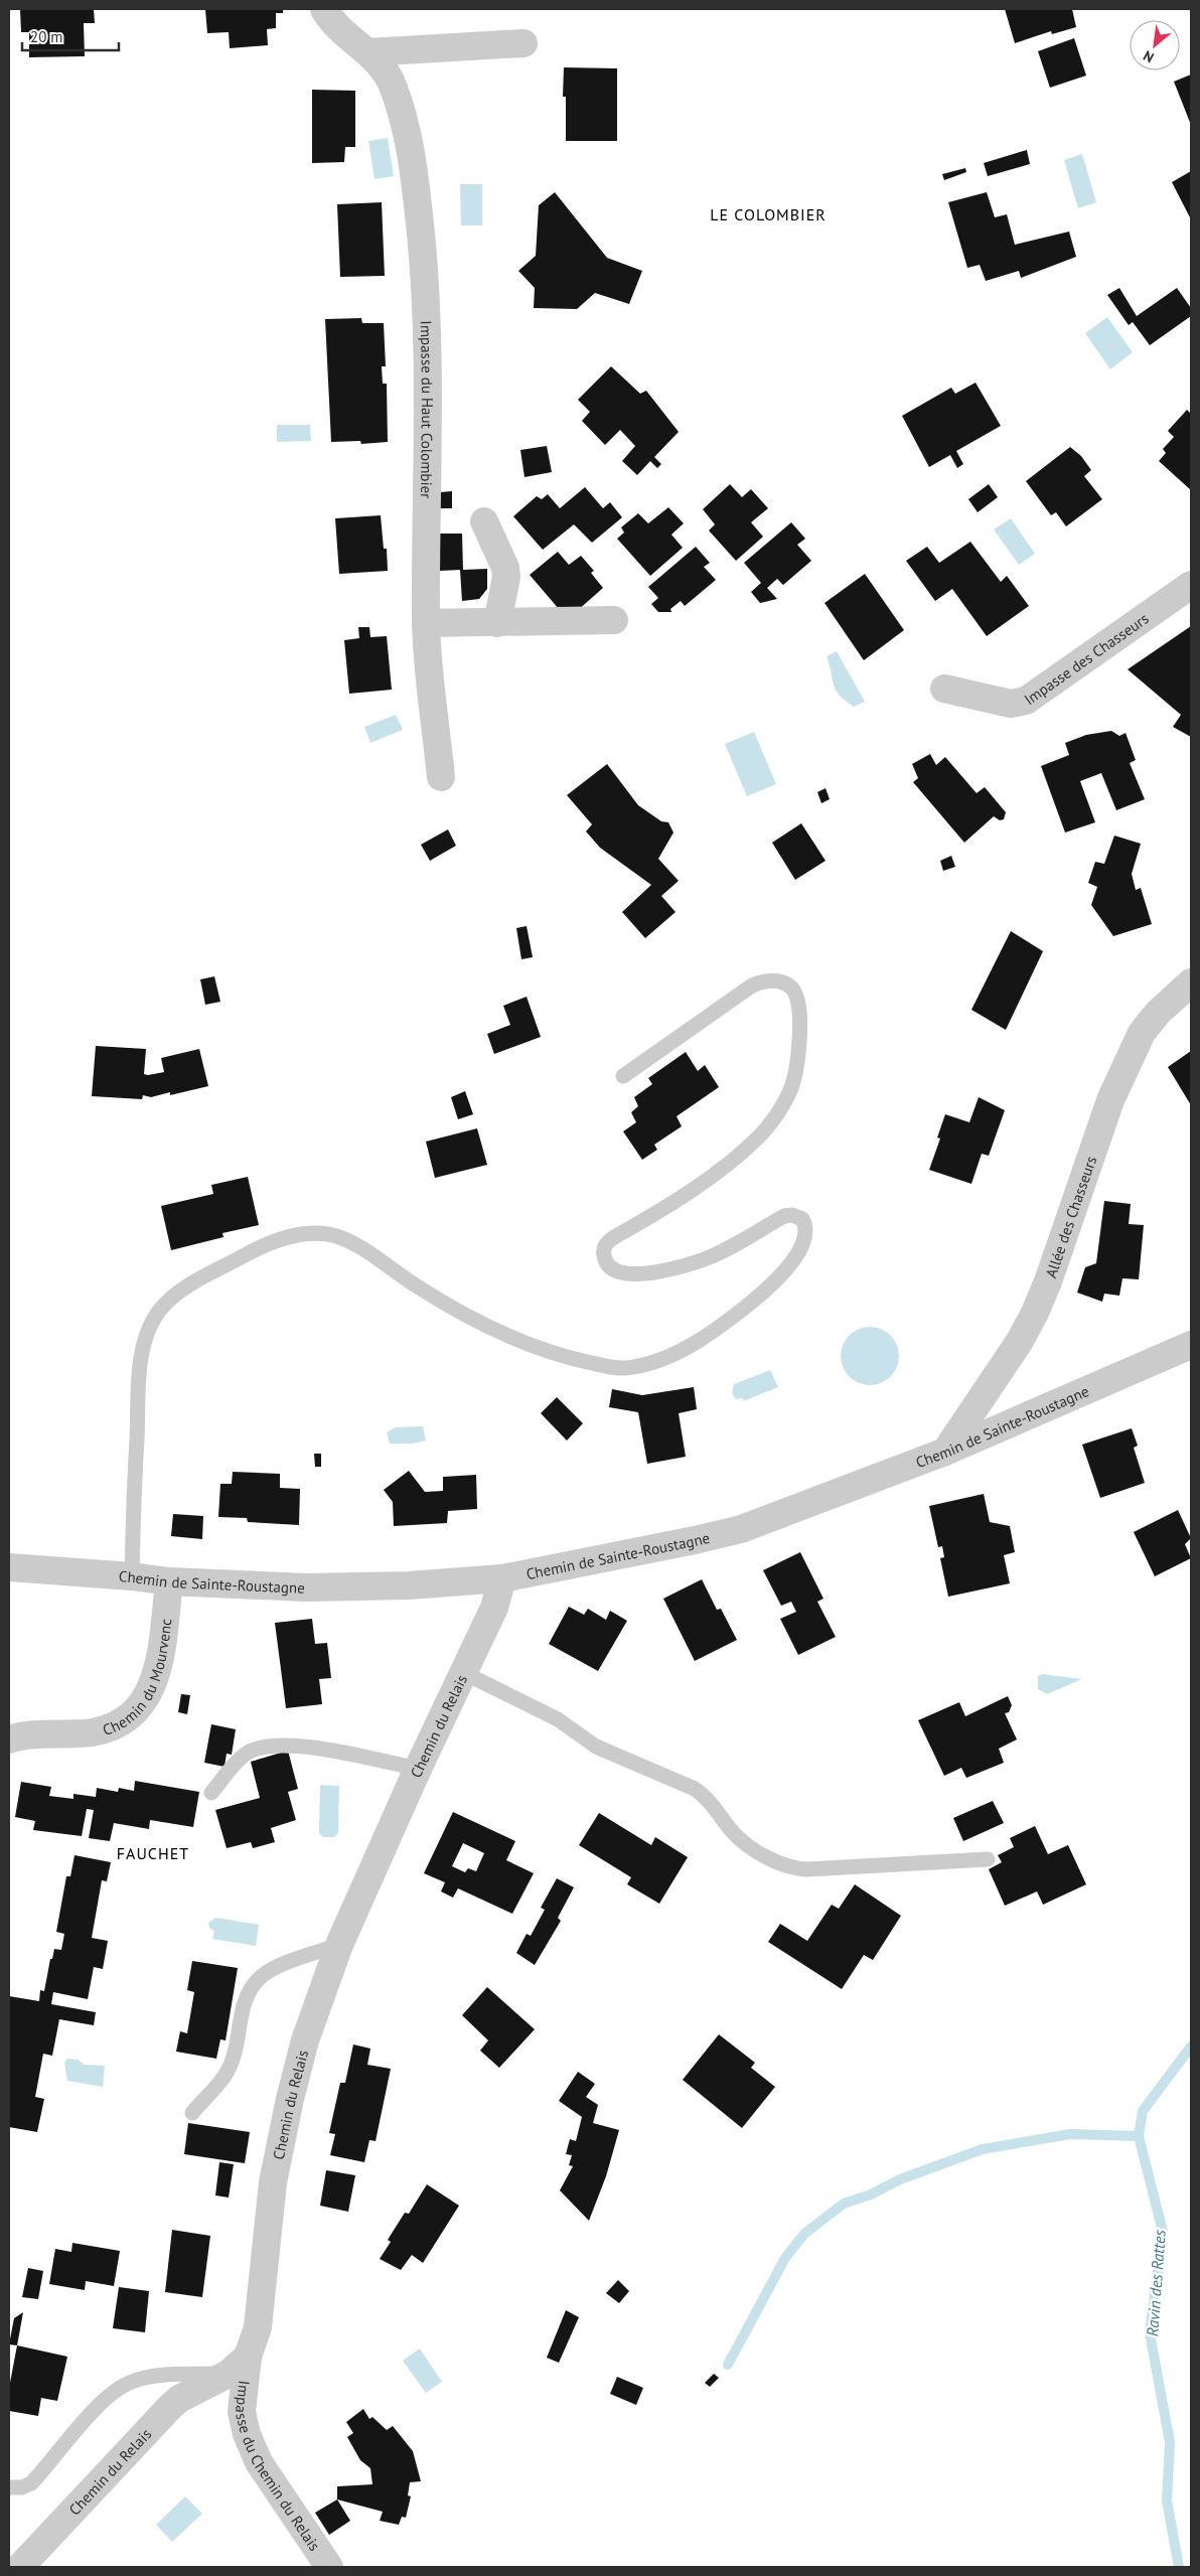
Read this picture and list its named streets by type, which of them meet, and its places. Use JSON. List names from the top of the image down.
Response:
{
  "streets": {
    "street": [
      "Impasse du Haut Colombier",
      "Impasse des Chasseurs",
      "Allée des Chasseurs",
      "Chemin de Sainte-Roustagne",
      "Chemin du Mourvenc",
      "Chemin du Relais",
      "Impasse du Chemin du Relais"
    ]
  },
  "crossings": [
    ["Allée des Chasseurs", "Chemin de Sainte-Roustagne"],
    ["Chemin de Sainte-Roustagne", "Chemin du Mourvenc"],
    ["Chemin de Sainte-Roustagne", "Chemin du Relais"],
    ["Chemin du Relais", "Impasse du Chemin du Relais"]
  ],
  "districts": ["LE COLOMBIER", "FAUCHET"],
  "water": ["Ravin des Rattes"],
  "scale_bar": "20 m",
  "north": "bottom left"
}
